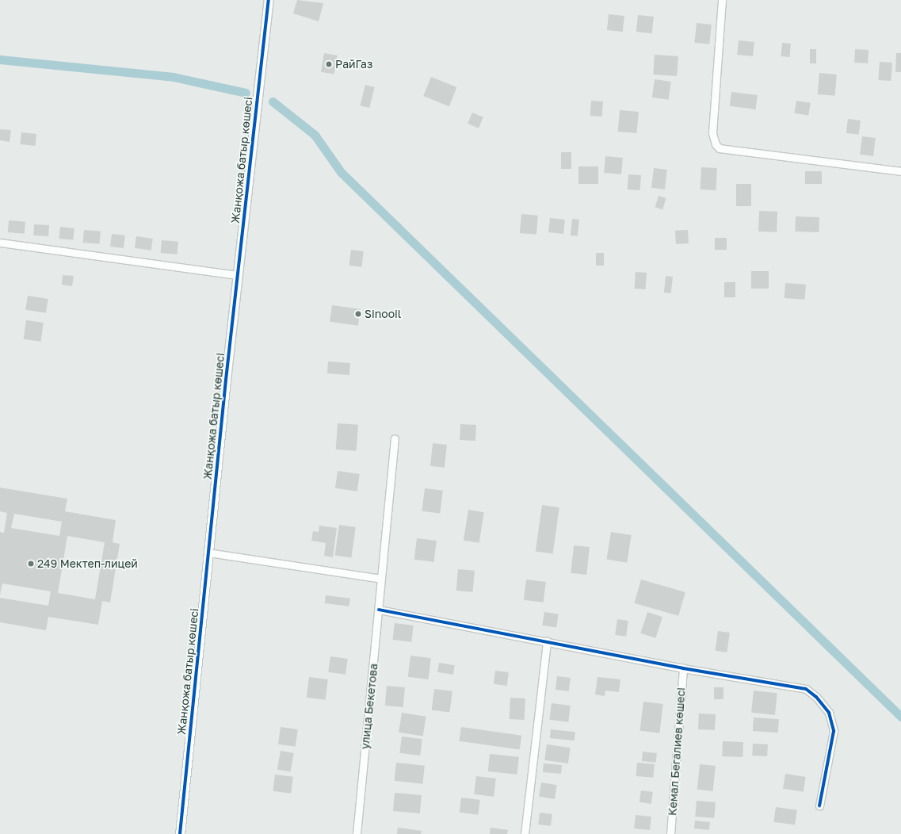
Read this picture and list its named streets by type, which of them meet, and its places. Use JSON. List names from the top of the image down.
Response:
{
  "streets": {
    "street": ["Жанқожа батыр көшесі", "улица Бекетова", "Кемал Бегалиев көшесі"]
  },
  "places": ["РайГаз", "Sinooil", "249 Мектеп-лицей"]
}
